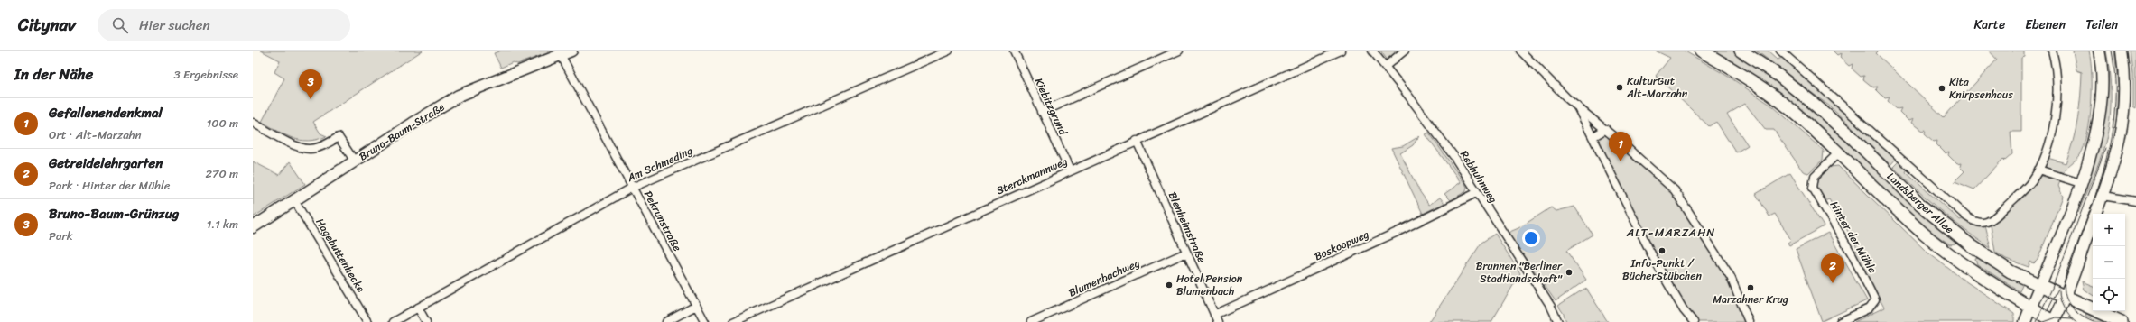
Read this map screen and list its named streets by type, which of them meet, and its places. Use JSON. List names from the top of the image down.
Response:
{
  "streets": {
    "main road": ["Bruno-Baum-Straße", "Landsberger Allee"],
    "street": [
      "Kiebitzgrund",
      "Am Schmeding",
      "Sterckmannweg",
      "Rebhuhnweg",
      "Pekrunstraße",
      "Blenheimstraße",
      "Hinter der Mühle",
      "Boskoopweg",
      "Hagebuttenhecke",
      "Blumenbachweg"
    ]
  },
  "crossings": [
    ["Kiebitzgrund", "Sterckmannweg"],
    ["Bruno-Baum-Straße", "Pekrunstraße"],
    ["Bruno-Baum-Straße", "Hagebuttenhecke"],
    ["Am Schmeding", "Pekrunstraße"],
    ["Sterckmannweg", "Blenheimstraße"],
    ["Rebhuhnweg", "Boskoopweg"],
    ["Landsberger Allee", "Hinter der Mühle"],
    ["Blenheimstraße", "Boskoopweg"],
    ["Blenheimstraße", "Blumenbachweg"]
  ],
  "districts": ["ALT-MARZAHN"],
  "places": [
    "KulturGut Alt-Marzahn",
    "Kita Knirpsenhaus",
    "Info-Punkt / BücherStübchen",
    "Brunnen \"Berliner Stadtlandschaft\"",
    "Hotel Pension Blumenbach",
    "Marzahner Krug"
  ],
  "page": {
    "header": "Citynav",
    "search": "Hier suchen",
    "nav": ["Karte", "Ebenen", "Teilen"],
    "heading": ["In der Nähe", "3 Ergebnisse"],
    "pins": ["3", "1", "2"],
    "list": [
      {
        "mark": "1",
        "name": "Gefallenendenkmal",
        "note": "Ort · Alt-Marzahn",
        "value": "100 m"
      },
      {
        "mark": "2",
        "name": "Getreidelehrgarten",
        "note": "Park · Hinter der Mühle",
        "value": "270 m"
      },
      {
        "mark": "3",
        "name": "Bruno-Baum-Grünzug",
        "note": "Park",
        "value": "1.1 km"
      }
    ],
    "map_buttons": ["+", "−"]
  }
}
